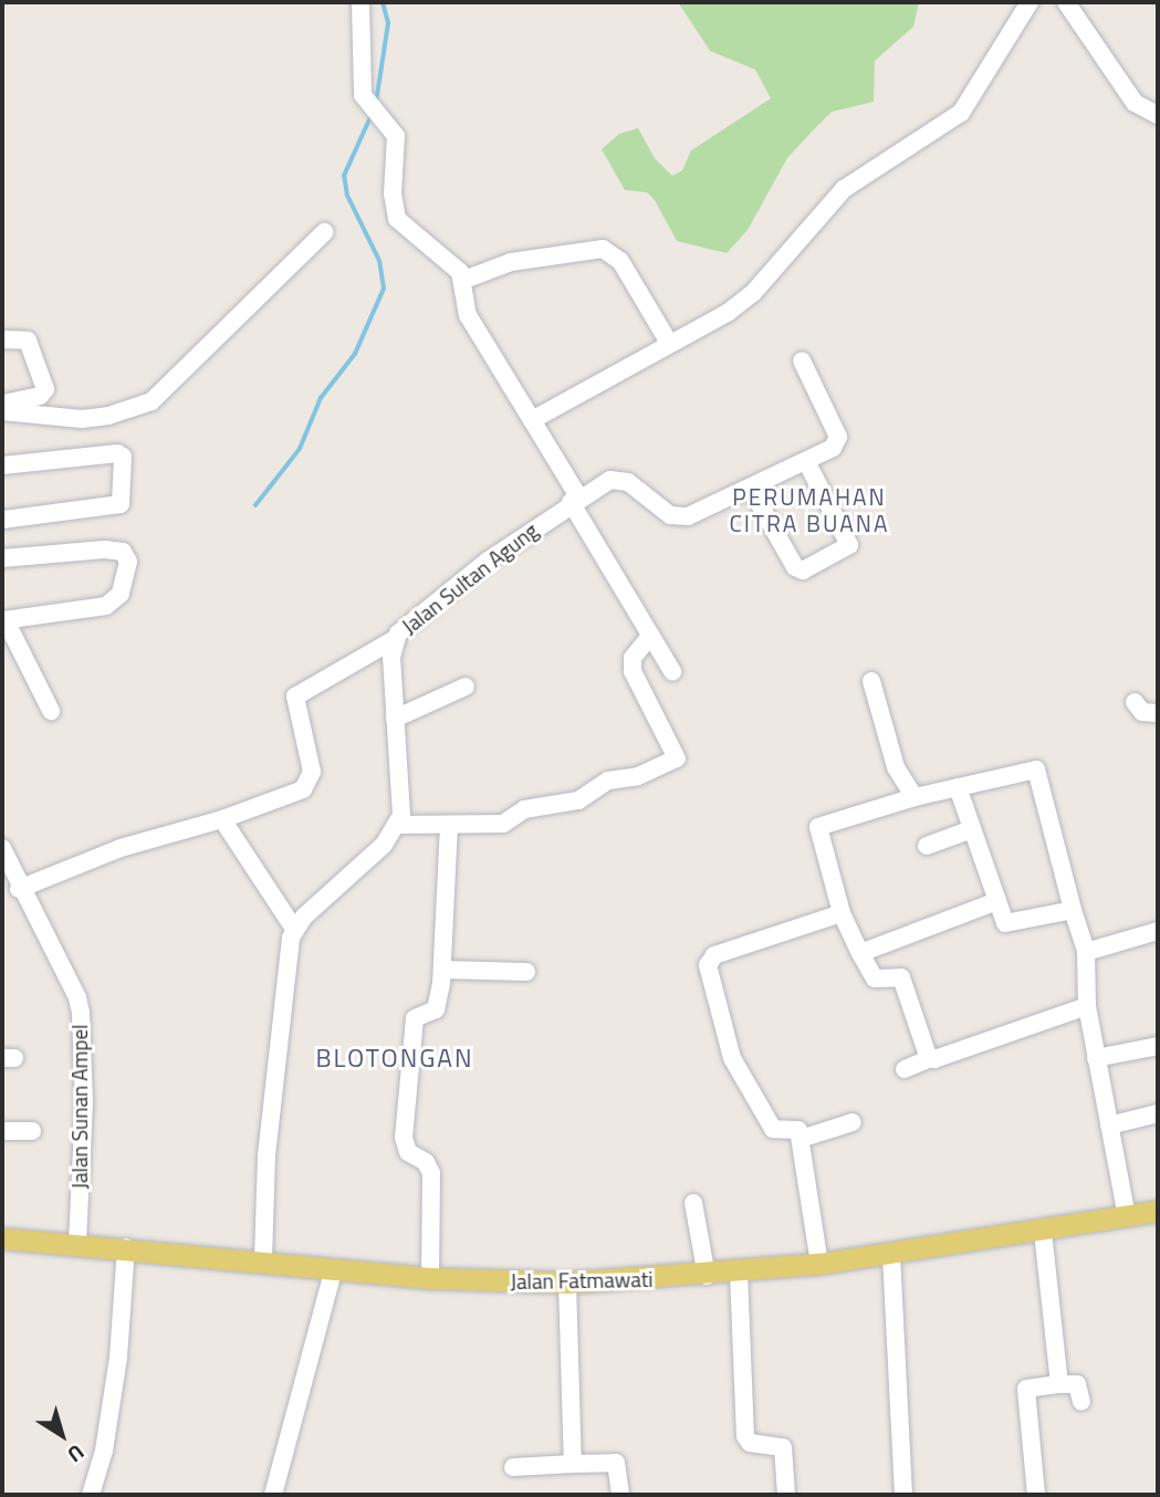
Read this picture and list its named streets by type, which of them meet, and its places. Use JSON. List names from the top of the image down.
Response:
{
  "streets": {
    "main road": ["Jalan Fatmawati"],
    "street": ["Jalan Sultan Agung", "Jalan Sunan Ampel"]
  },
  "crossings": [
    ["Jalan Sunan Ampel", "Jalan Fatmawati"]
  ],
  "districts": ["PERUMAHAN CITRA BUANA", "BLOTONGAN"],
  "north": "bottom right"
}
